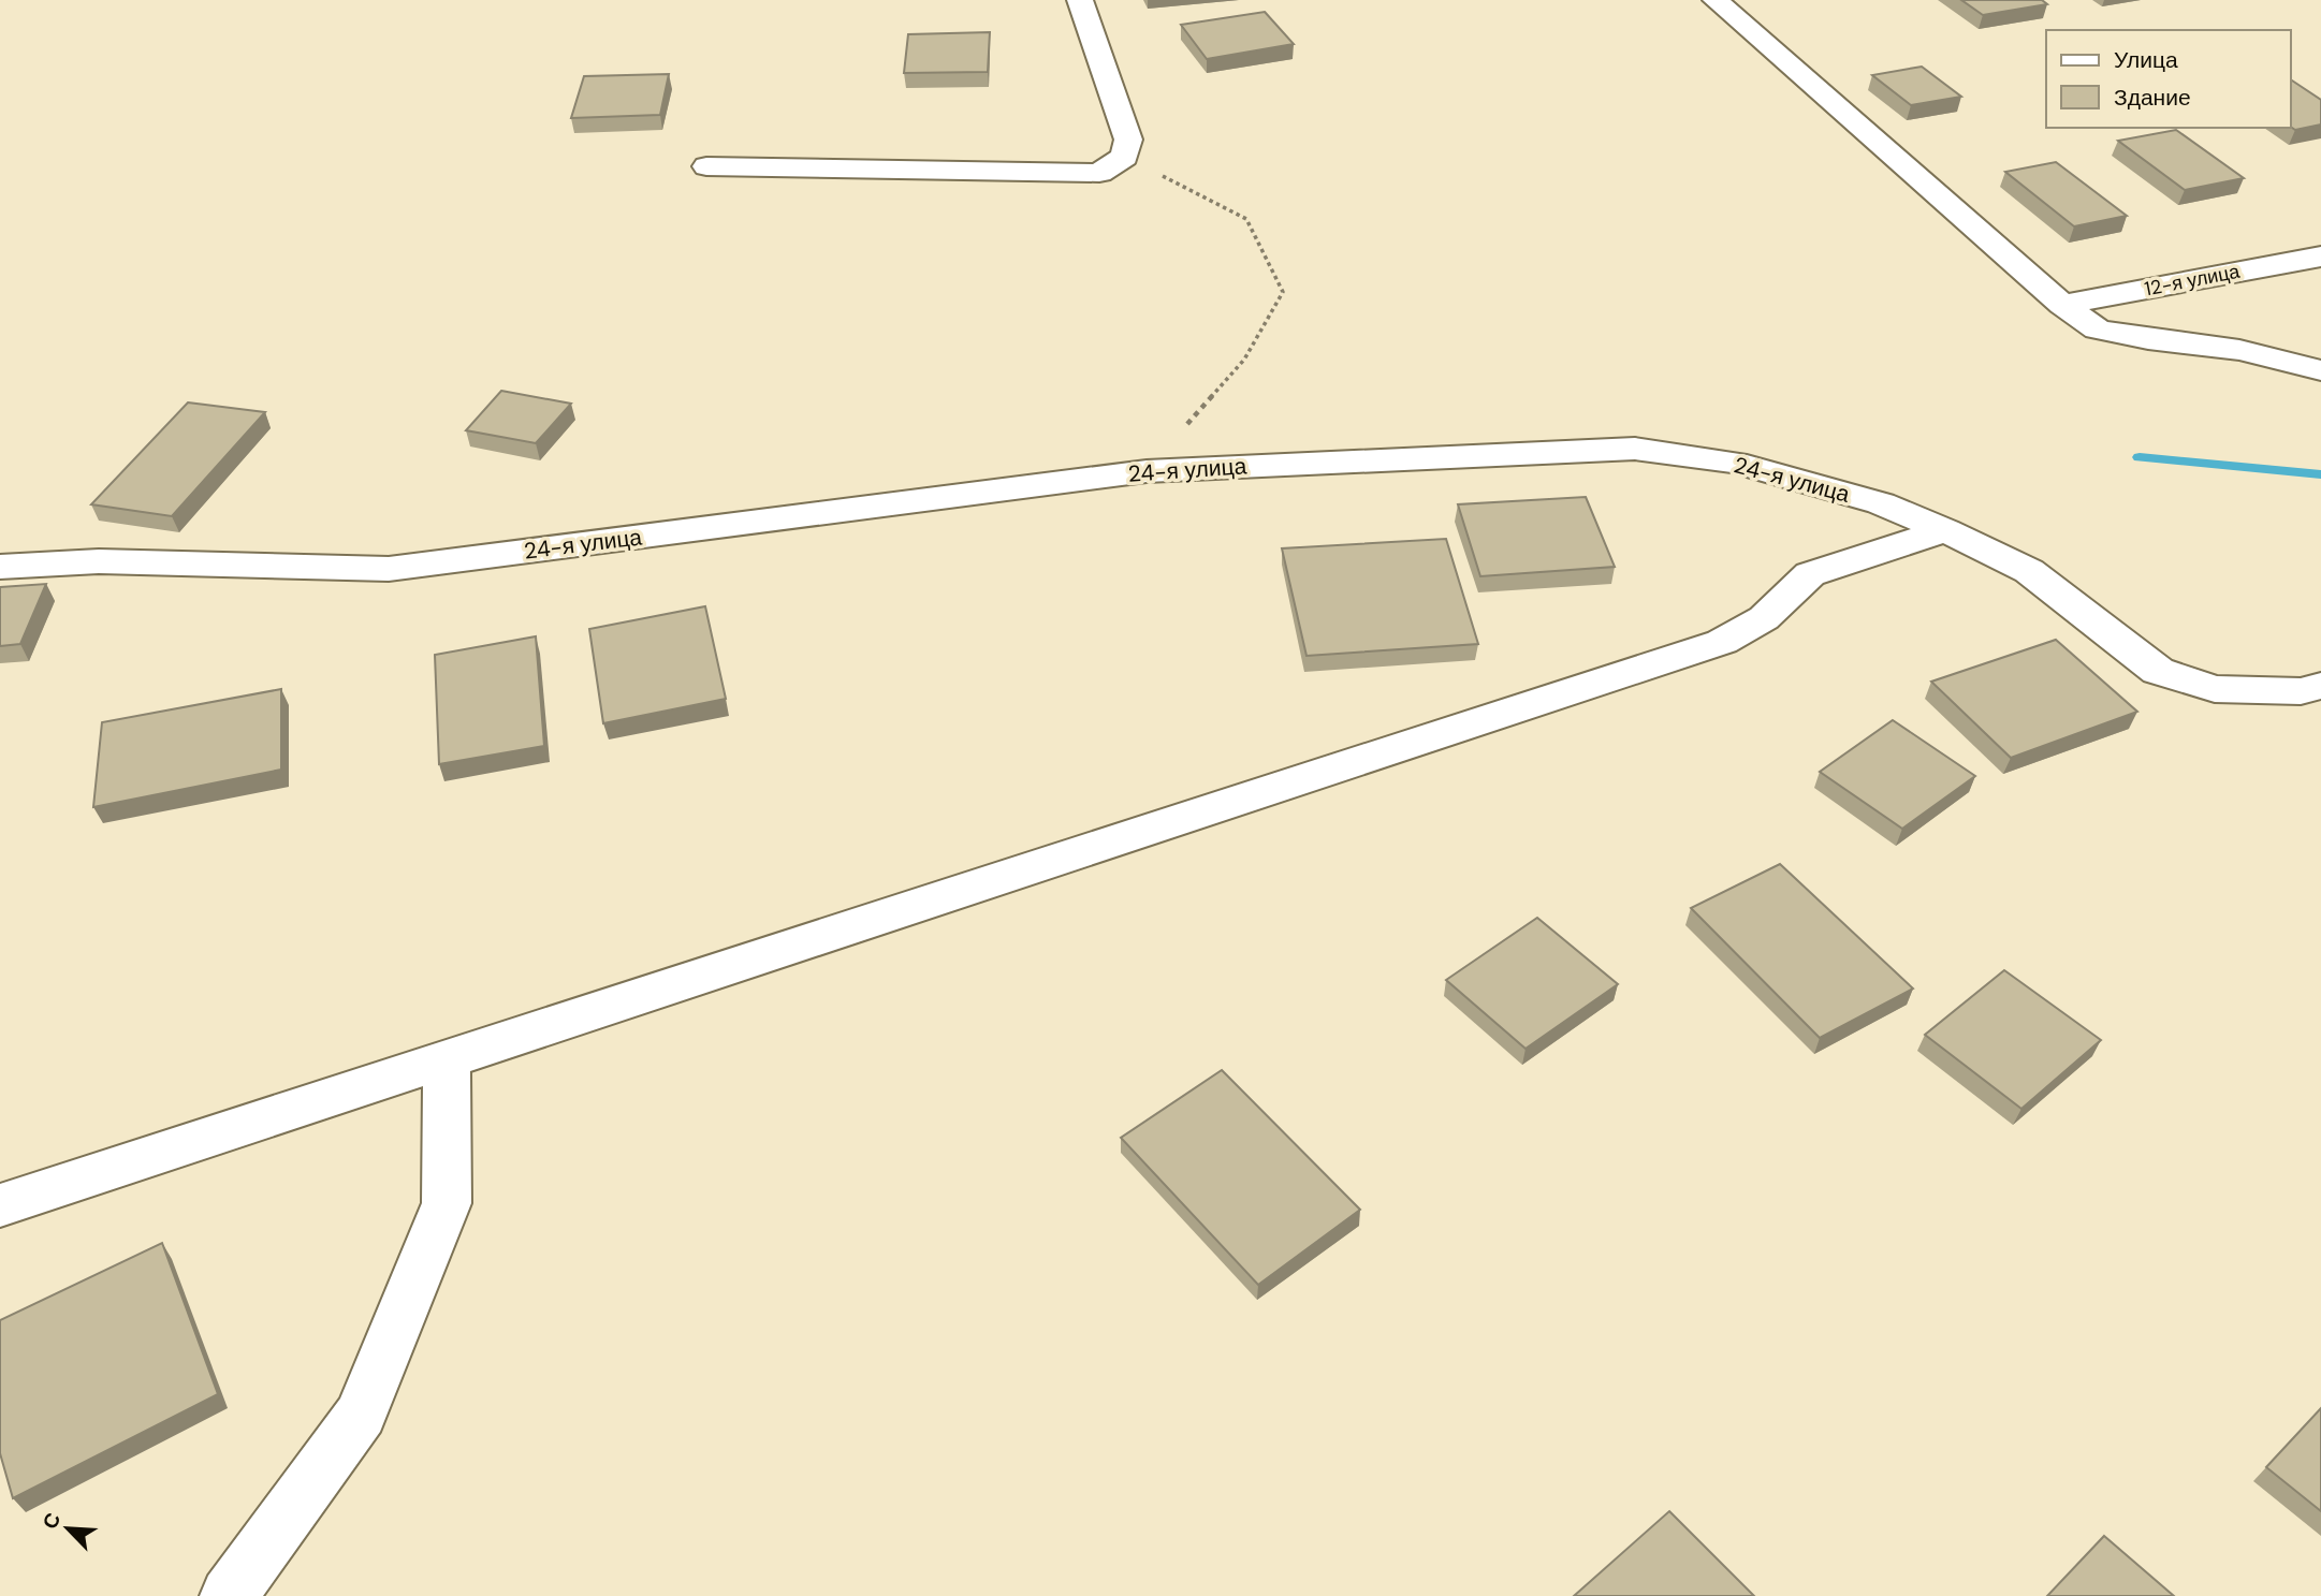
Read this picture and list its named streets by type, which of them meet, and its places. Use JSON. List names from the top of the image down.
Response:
{
  "streets": {
    "street": ["12-я улица", "24-я улица"]
  },
  "legend": ["Улица", "Здание"],
  "north": "top left"
}
